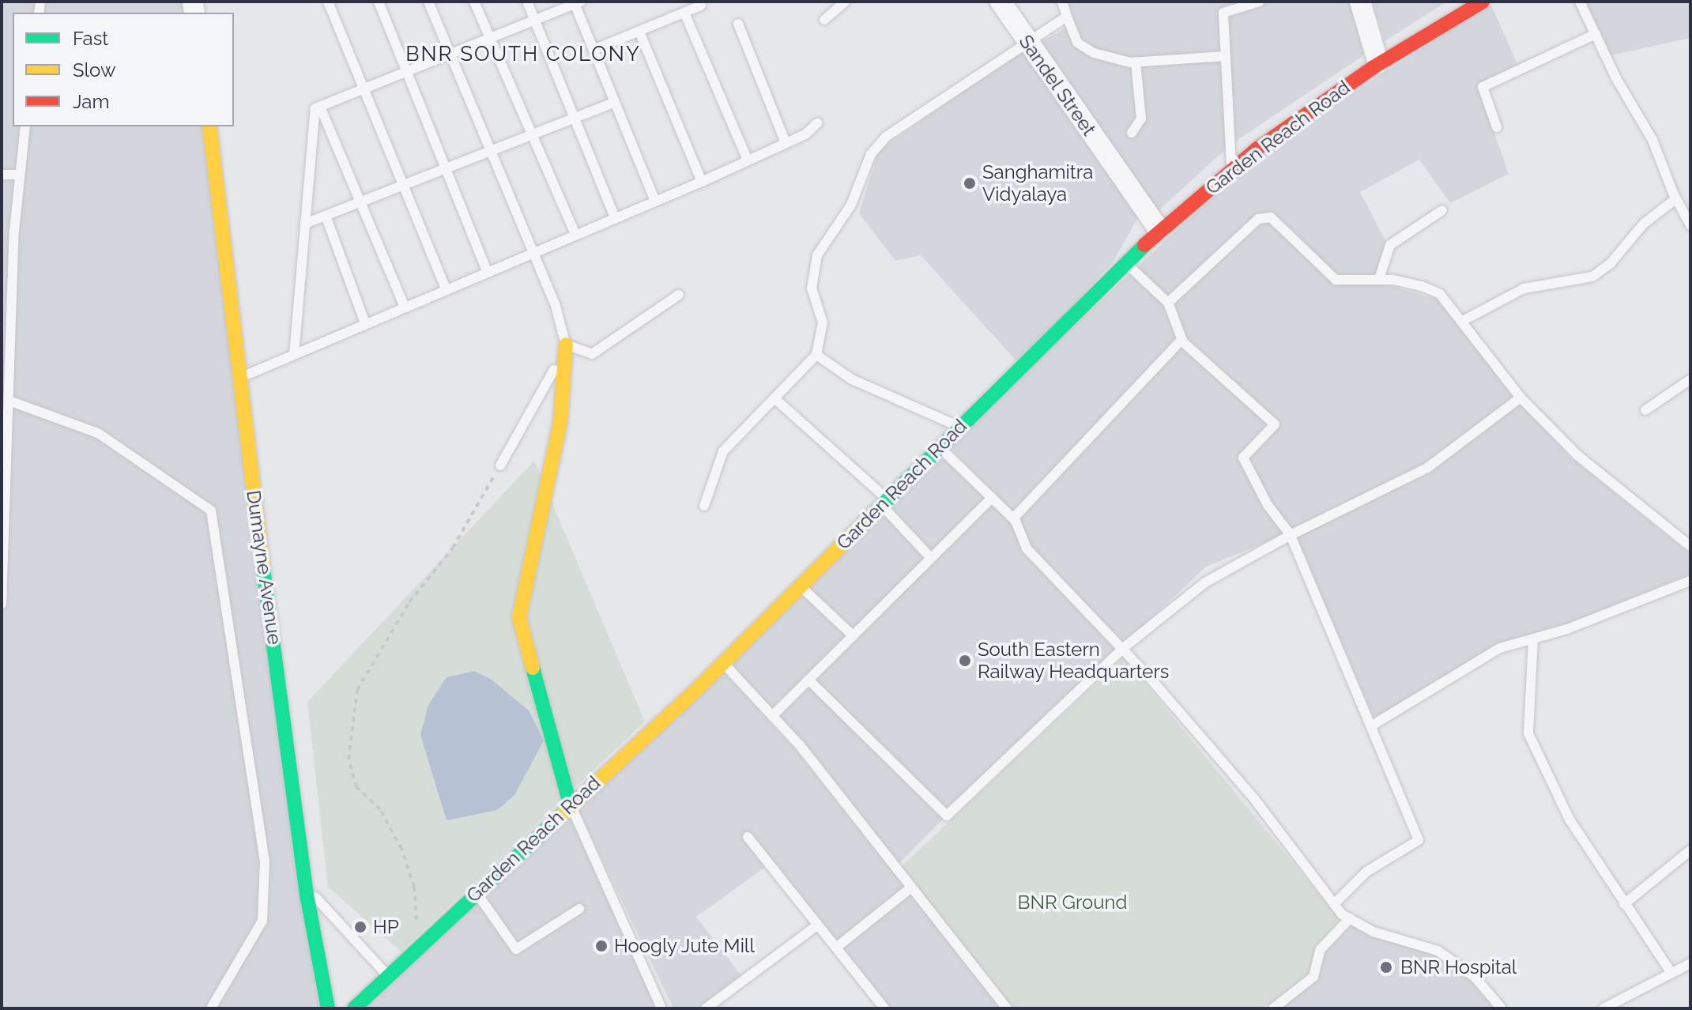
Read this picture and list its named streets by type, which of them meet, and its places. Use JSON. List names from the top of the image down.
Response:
{
  "streets": {
    "street": ["Sandel Street", "Garden Reach Road", "Dumayne Avenue"]
  },
  "crossings": [
    ["Sandel Street", "Garden Reach Road"]
  ],
  "districts": ["BNR SOUTH COLONY"],
  "parks": ["BNR Ground"],
  "places": [
    "Sanghamitra Vidyalaya",
    "South Eastern Railway Headquarters",
    "HP",
    "Hoogly Jute Mill",
    "BNR Hospital"
  ],
  "legend": ["Fast", "Slow", "Jam"]
}
